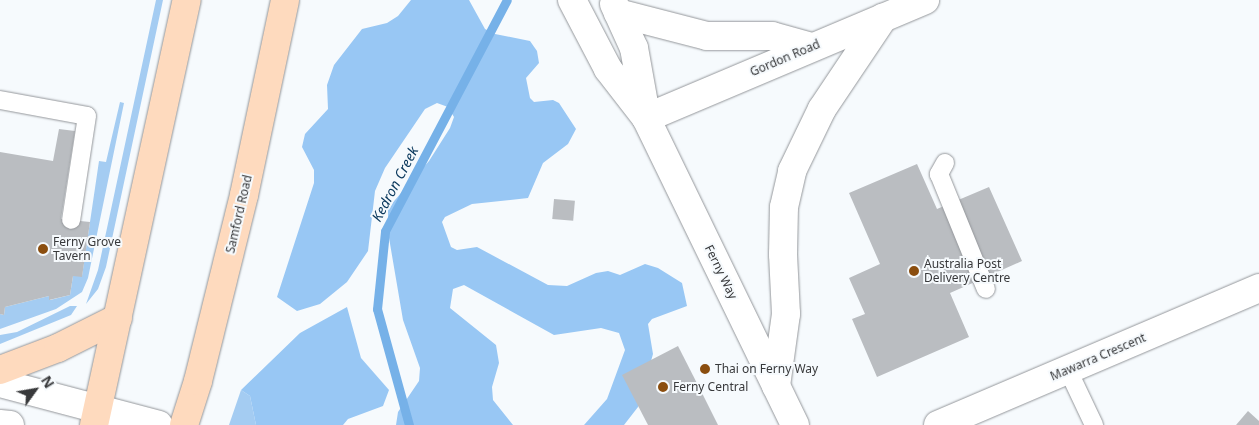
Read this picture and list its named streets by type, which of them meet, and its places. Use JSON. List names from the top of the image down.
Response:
{
  "streets": {
    "main road": ["Samford Road"],
    "street": ["Gordon Road", "Ferny Way", "Mawarra Crescent"]
  },
  "crossings": [
    ["Gordon Road", "Ferny Way"]
  ],
  "water": ["Kedron Creek"],
  "places": [
    "Ferny Grove Tavern",
    "Australia Post Delivery Centre",
    "Thai on Ferny Way",
    "Ferny Central"
  ],
  "north": "top right"
}
